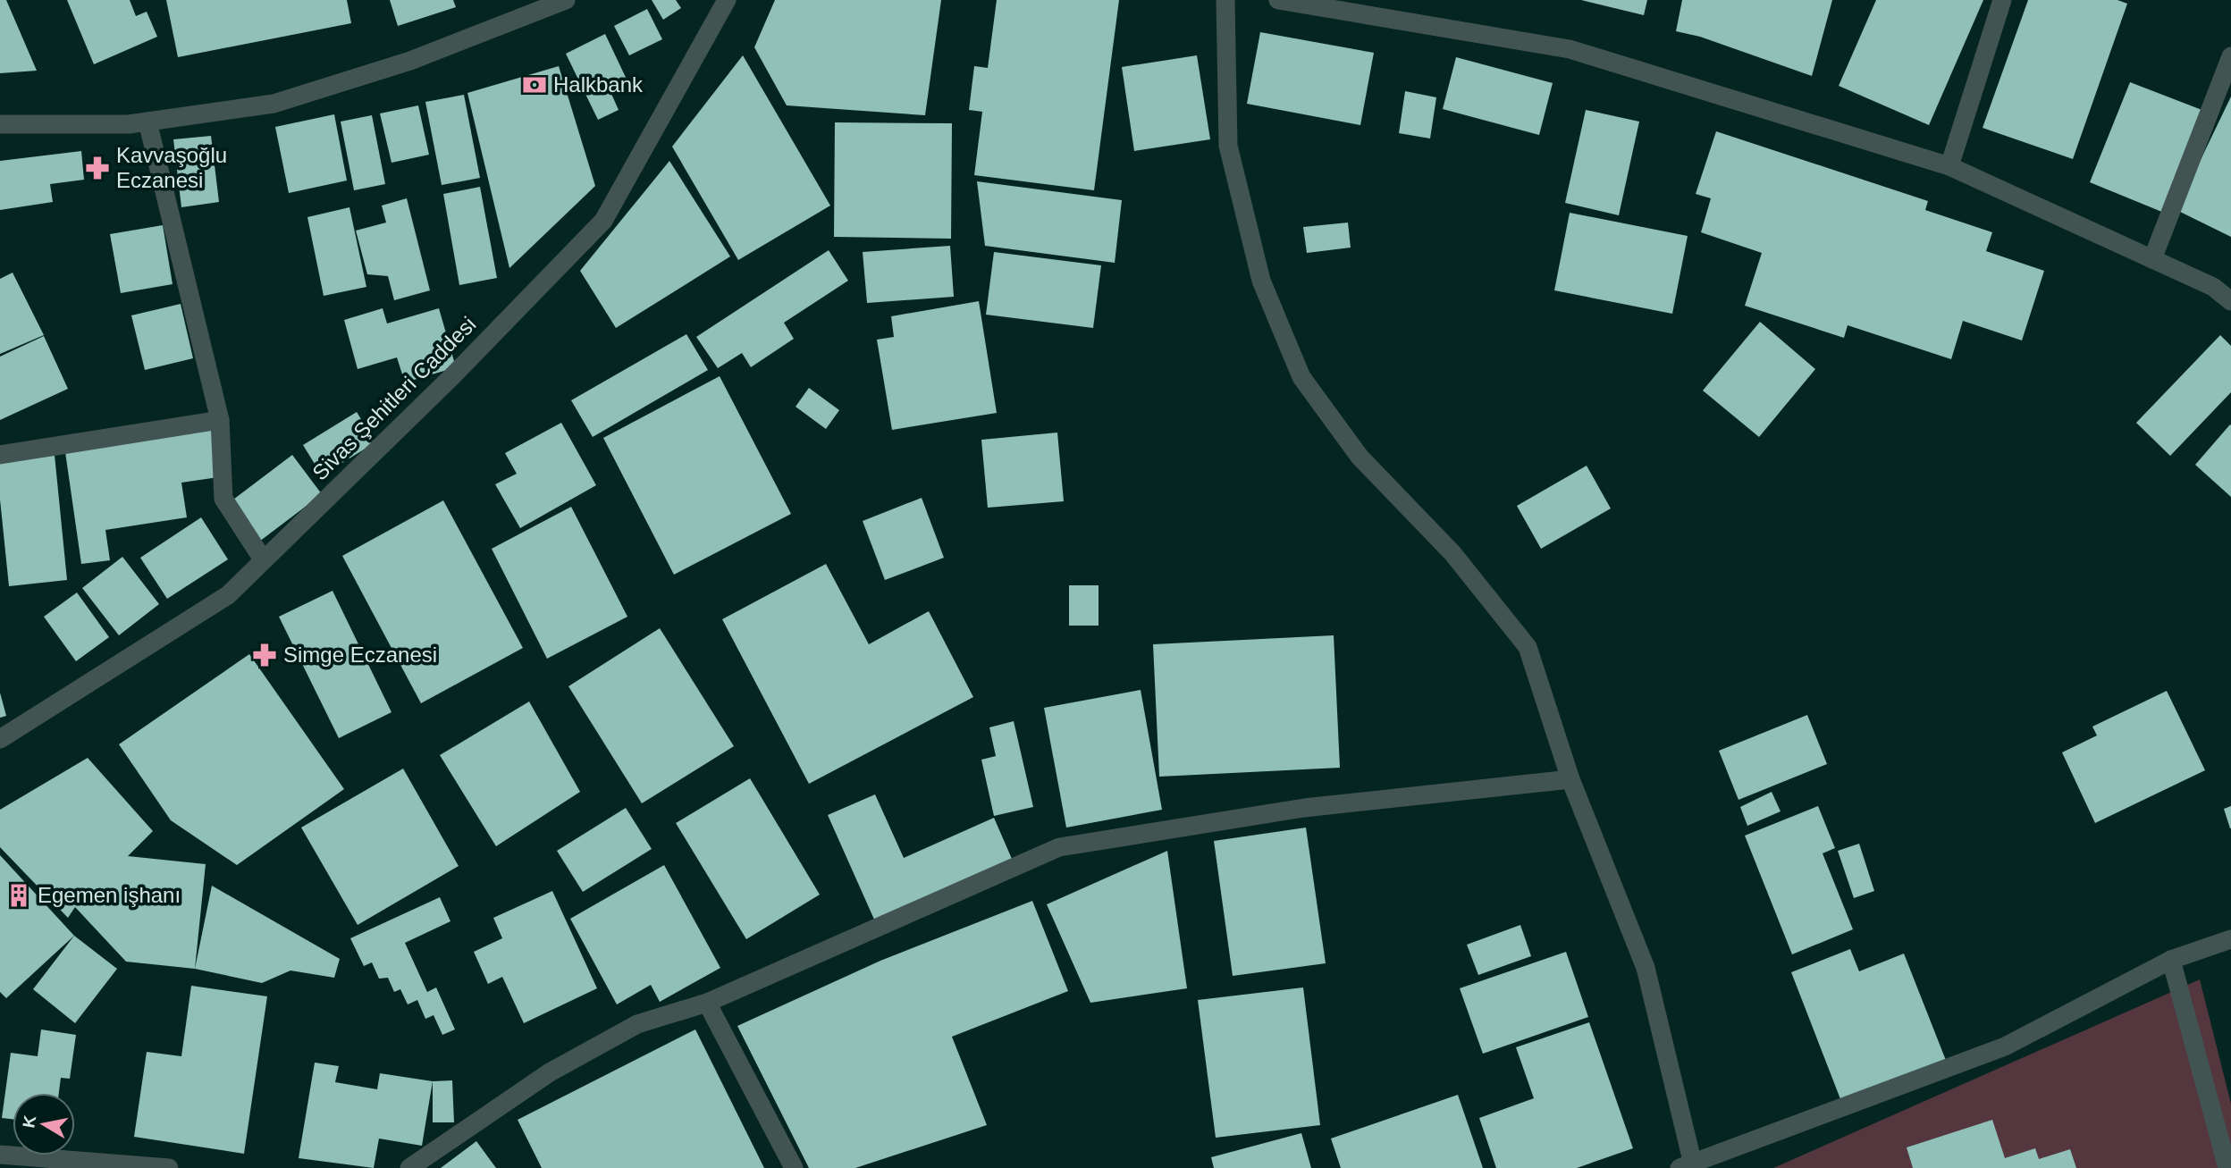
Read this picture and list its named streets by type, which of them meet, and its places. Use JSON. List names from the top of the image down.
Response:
{
  "streets": {
    "street": ["Sivas Şehitleri Caddesi"]
  },
  "places": {
    "bank": ["Halkbank"],
    "pharmacy": ["Kavvaşoğlu Eczanesi", "Simge Eczanesi"],
    "building": ["Egemen işhanı"]
  },
  "north": "left"
}
